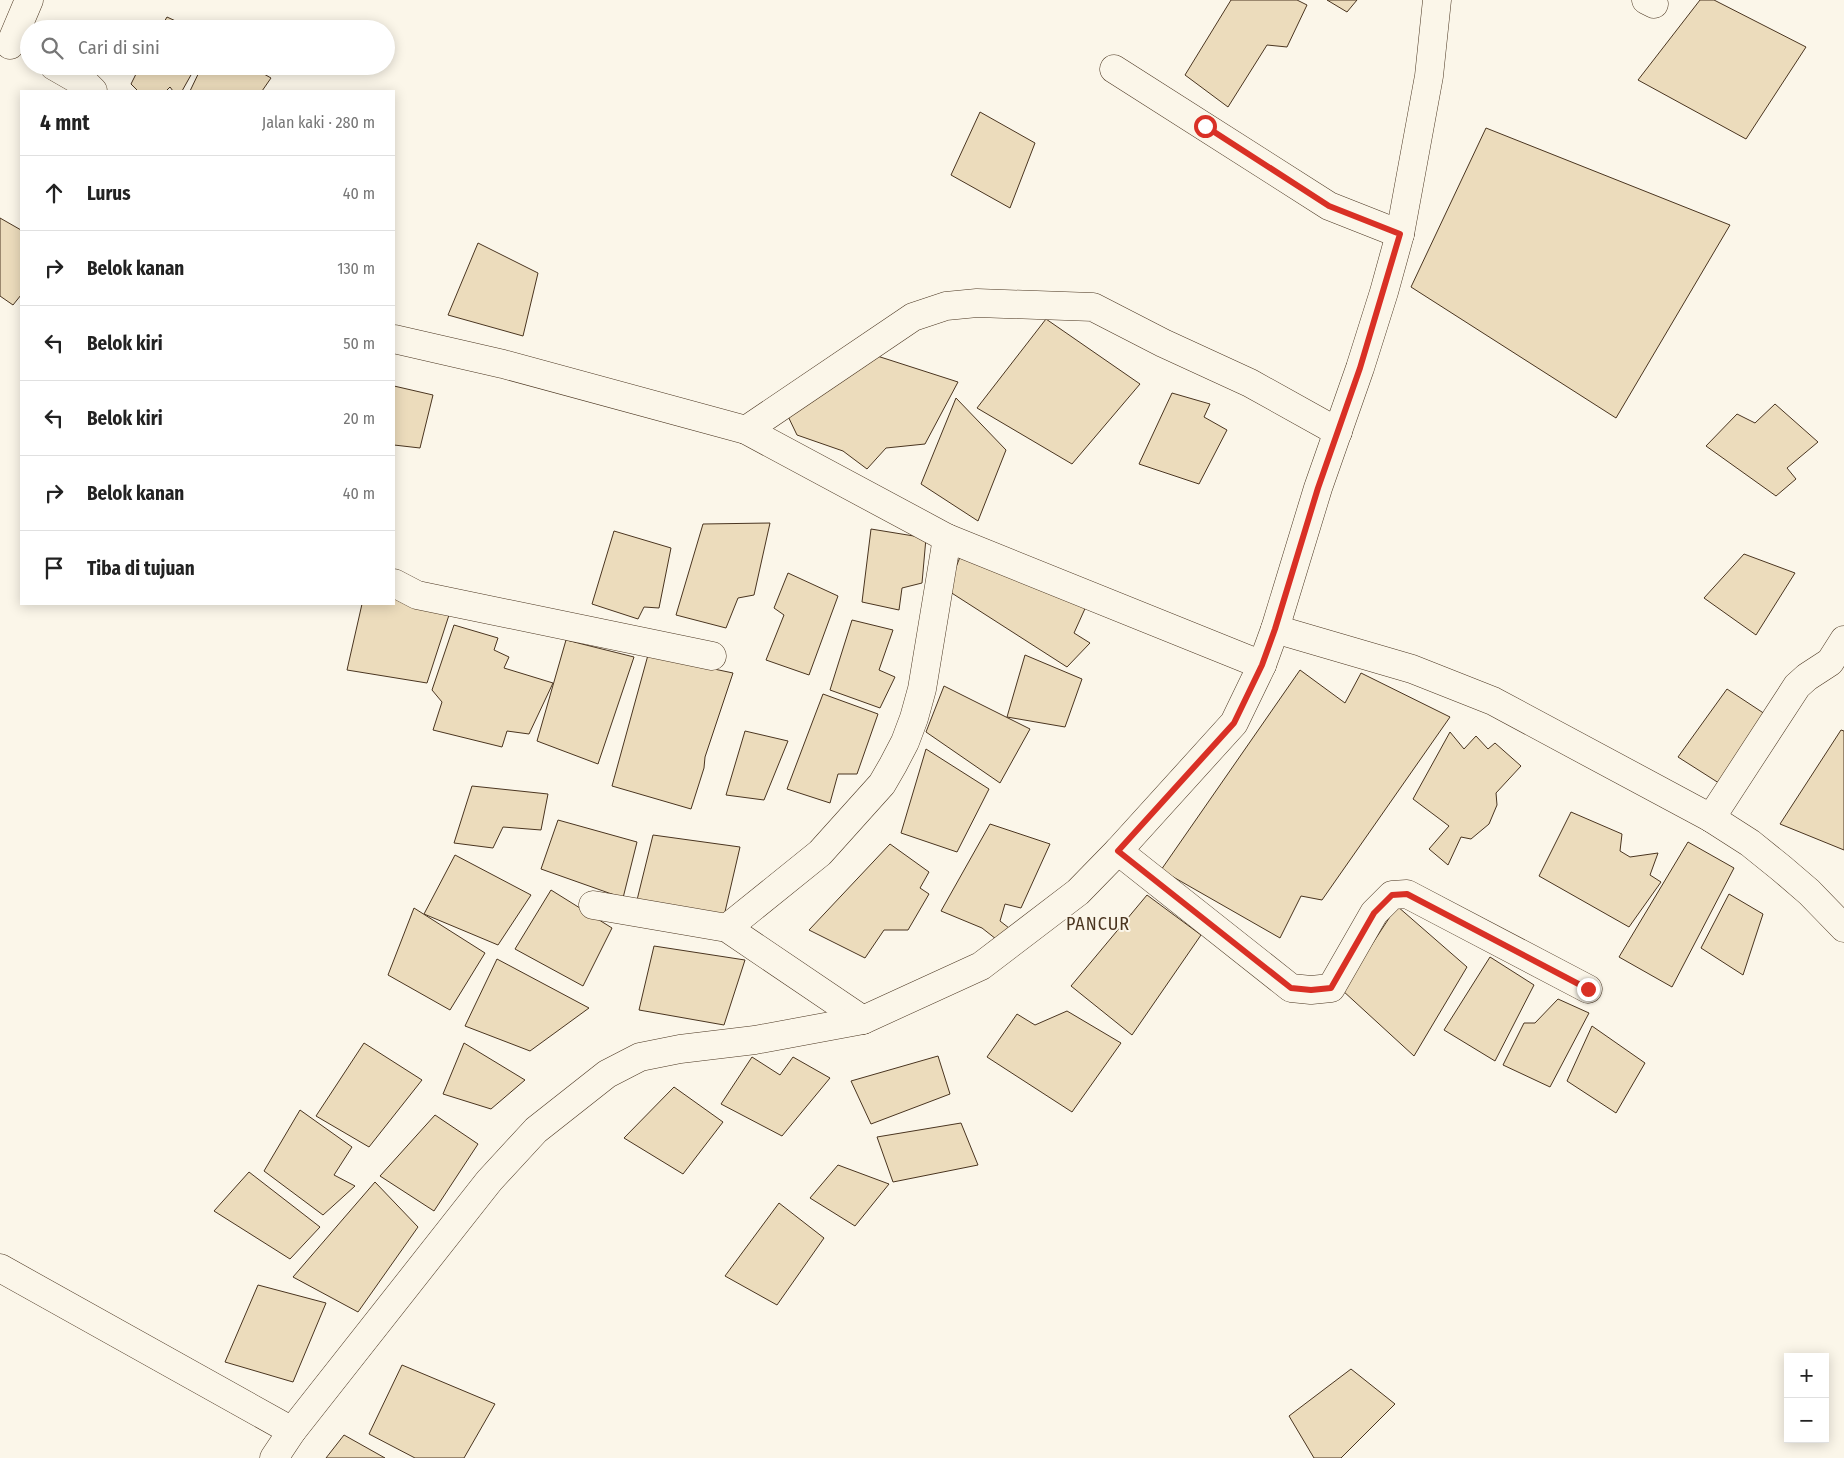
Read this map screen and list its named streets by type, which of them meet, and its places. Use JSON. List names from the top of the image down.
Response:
{
  "districts": ["PANCUR"],
  "page": {
    "search": "Cari di sini",
    "heading": ["4 mnt", "Jalan kaki · 280 m"],
    "list": [
      ["Lurus", "40 m"],
      ["Belok kanan", "130 m"],
      ["Belok kiri", "50 m"],
      ["Belok kiri", "20 m"],
      ["Belok kanan", "40 m"],
      "Tiba di tujuan"
    ],
    "map_buttons": ["+", "−"]
  }
}
